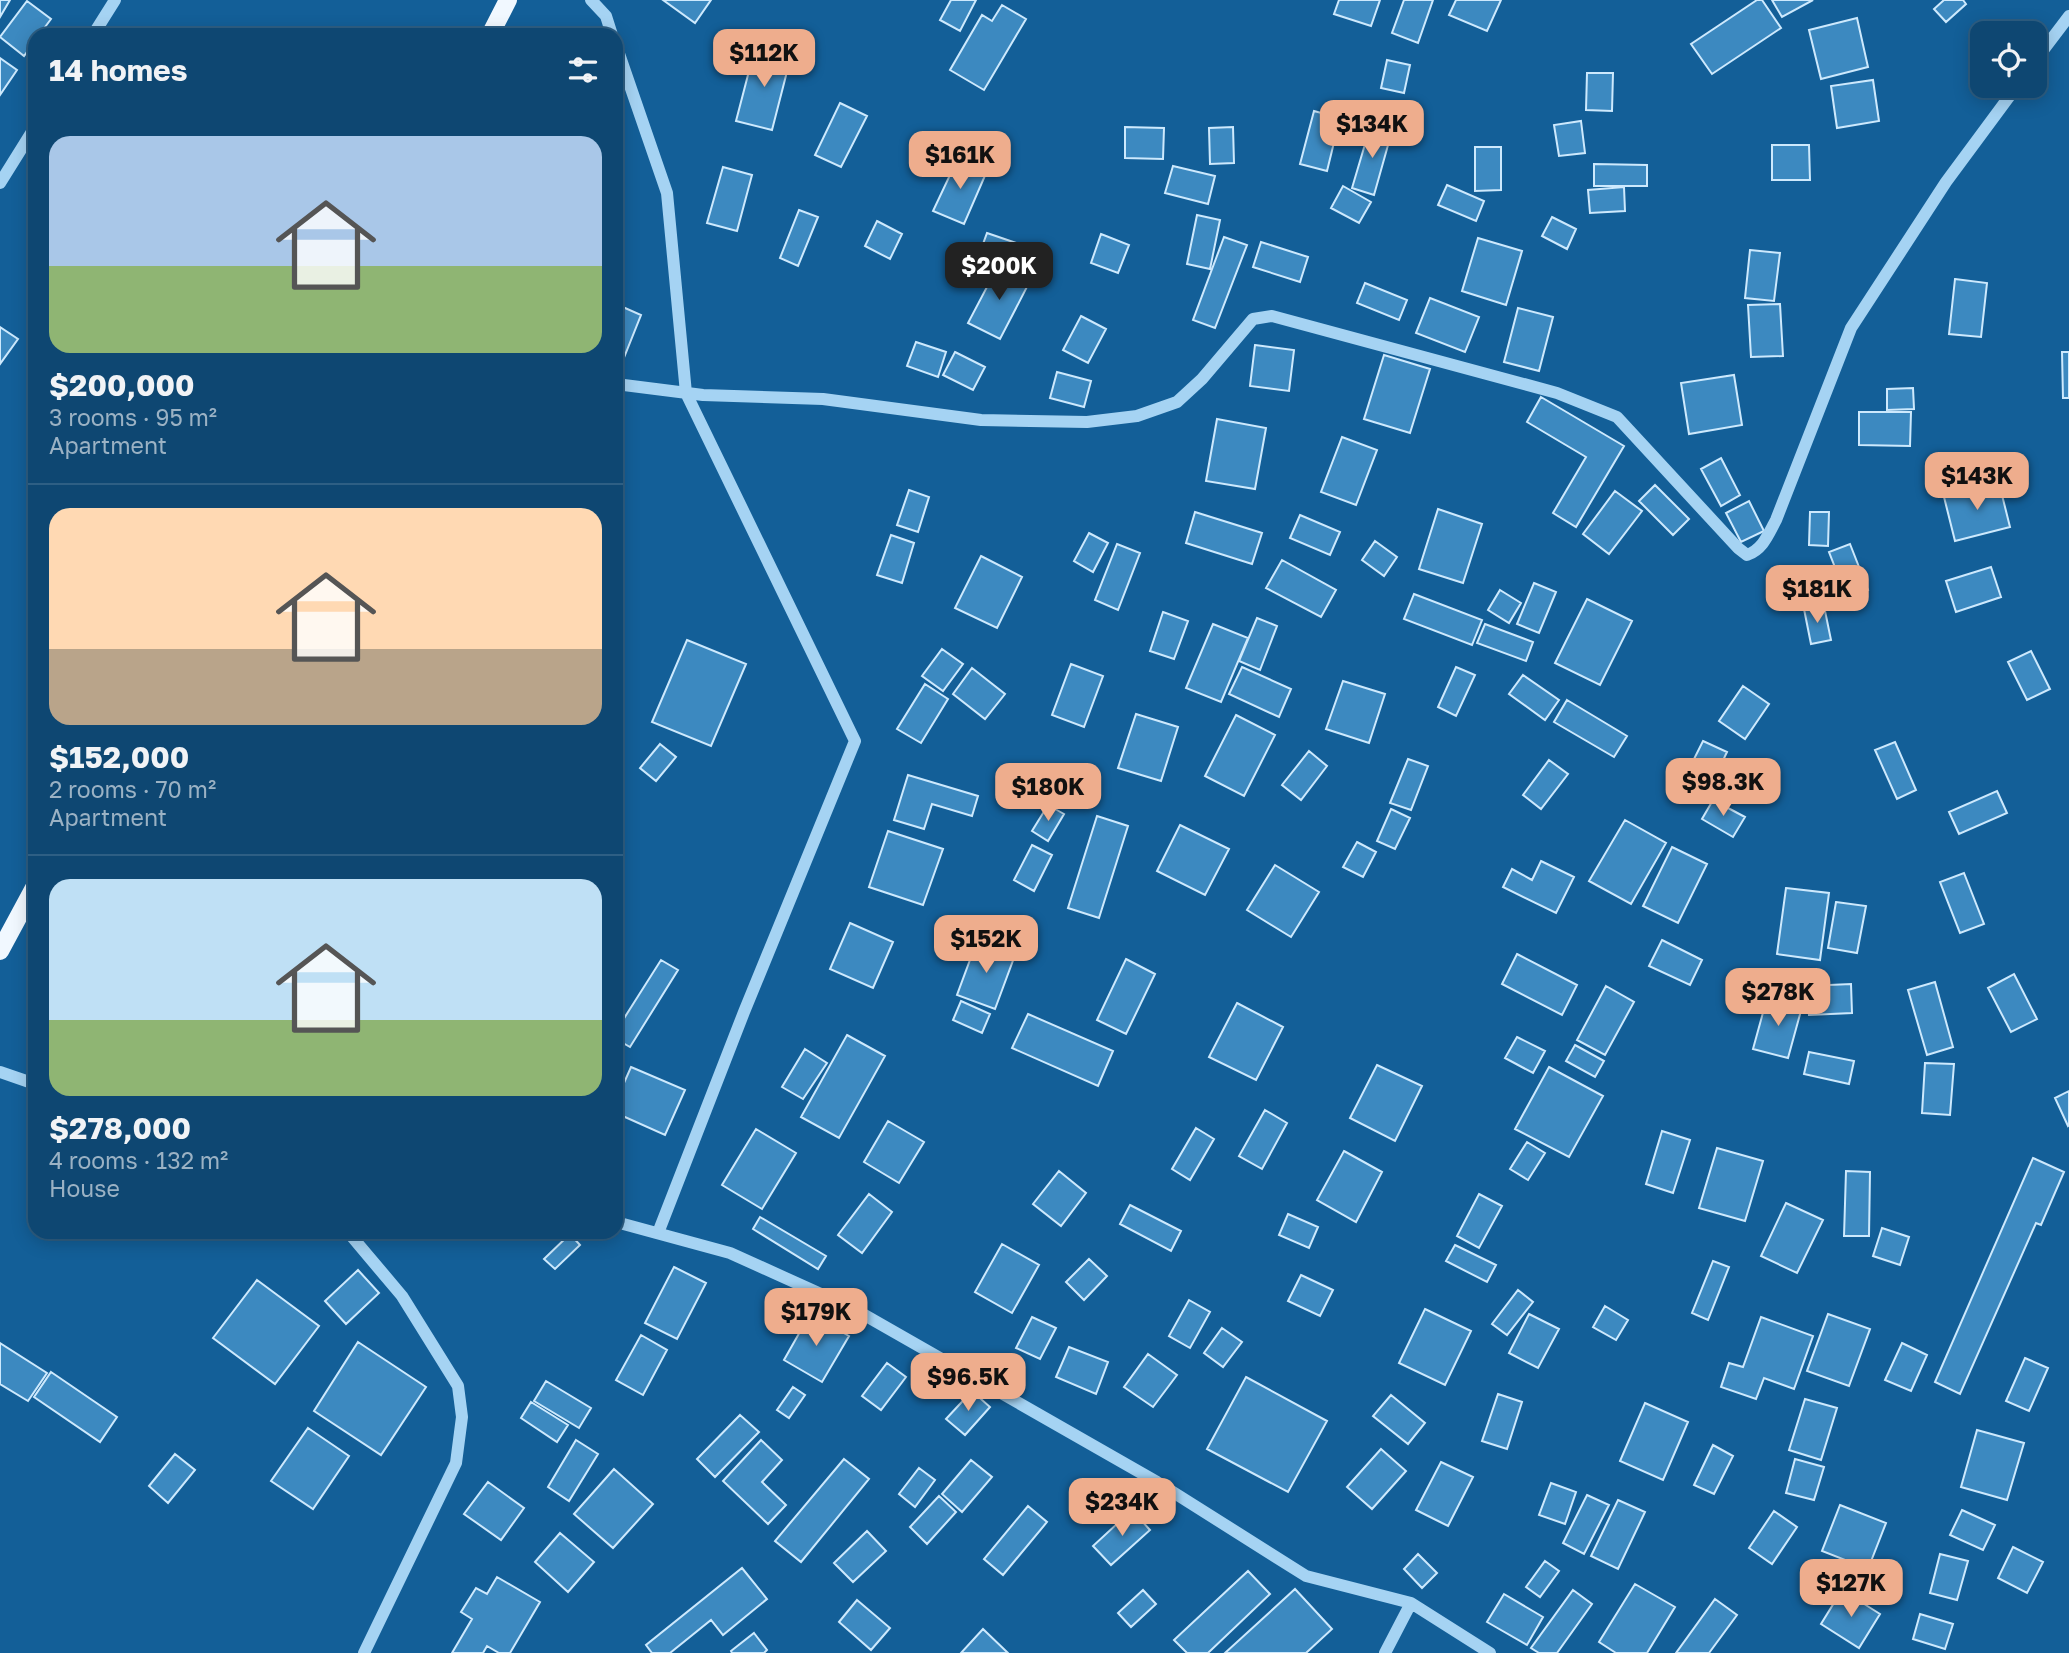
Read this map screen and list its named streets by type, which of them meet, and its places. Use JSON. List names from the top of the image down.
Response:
{
  "page": {
    "heading": "14 homes",
    "price": [
      "$112K",
      "$134K",
      "$161K",
      "$200K",
      "$143K",
      "$181K",
      "$98.3K",
      "$180K",
      "$152K",
      "$278K",
      "$179K",
      "$96.5K",
      "$234K",
      "$127K"
    ],
    "list": [
      {
        "name": "$200,000",
        "note": "3 rooms · 95 m² · Apartment"
      },
      {
        "name": "$152,000",
        "note": "2 rooms · 70 m² · Apartment"
      },
      {
        "name": "$278,000",
        "note": "4 rooms · 132 m² · House"
      }
    ]
  }
}
